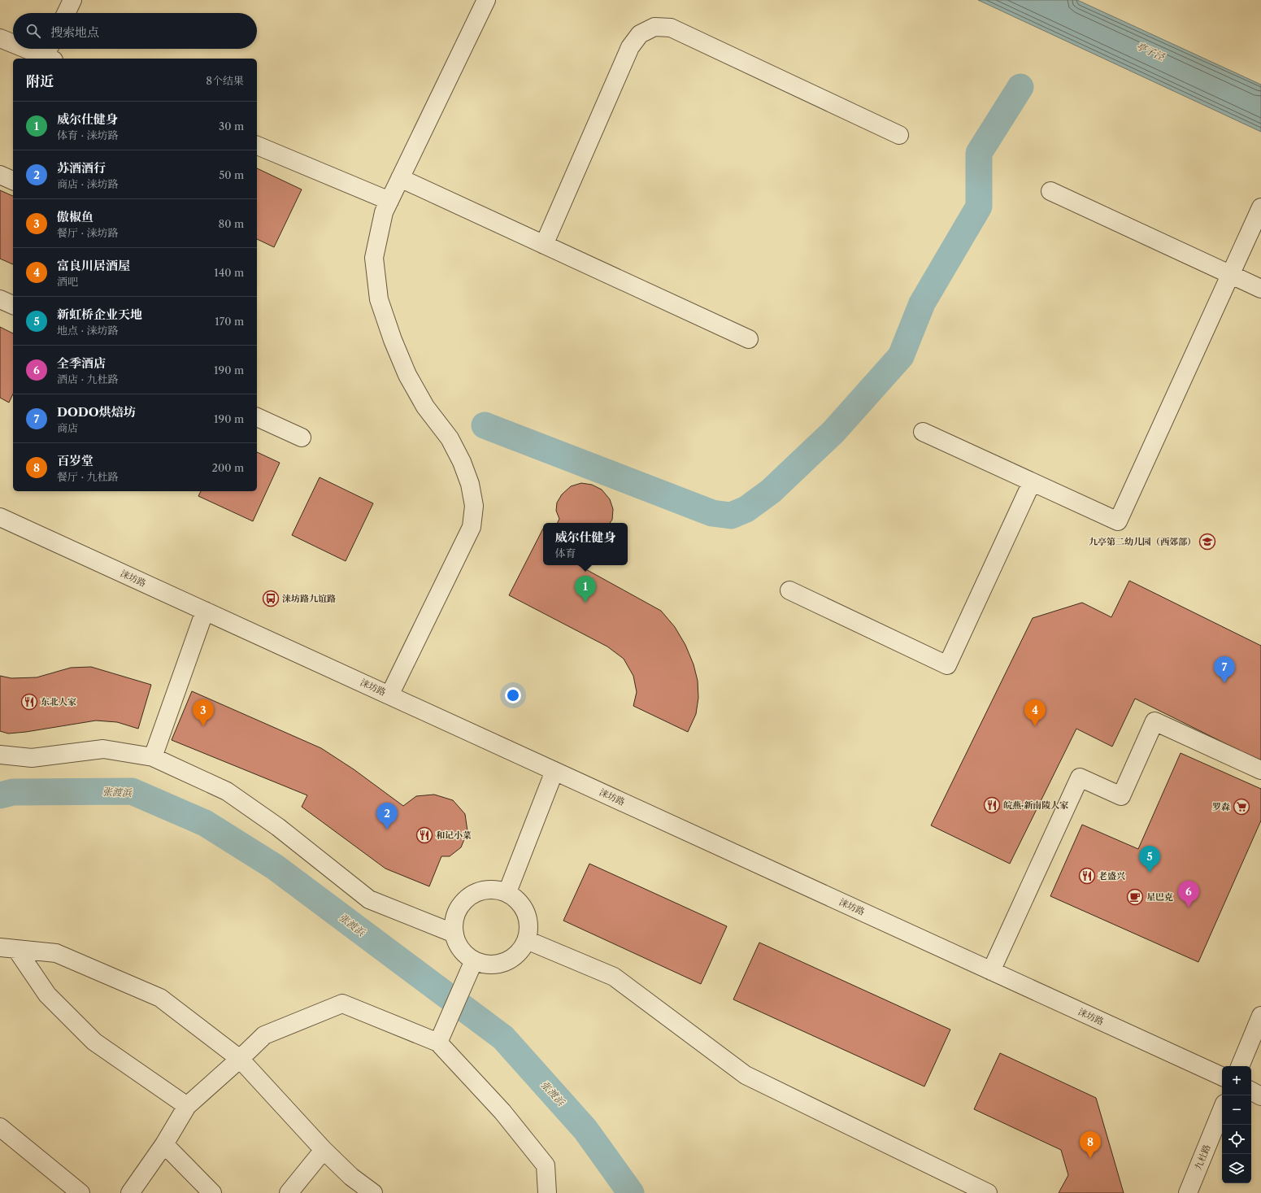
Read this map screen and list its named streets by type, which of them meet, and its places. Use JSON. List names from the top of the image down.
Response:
{
  "streets": {
    "street": ["涞坊路", "九杜路"]
  },
  "water": ["亭子泾", "张渡浜"],
  "places": {
    "school or university": ["九亭第二幼儿园（西郊部）"],
    "bus stop": ["涞坊路九谊路"],
    "restaurant": [
      "东北人家",
      "皖燕·新南陵人家",
      "和记小菜",
      "老盛兴"
    ],
    "supermarket": ["罗森"],
    "cafe": ["星巴克"]
  },
  "page": {
    "search": "搜索地点",
    "heading": ["附近", "8个结果"],
    "list": [
      {
        "mark": "1",
        "name": "威尔仕健身",
        "note": "体育 · 涞坊路",
        "value": "30 m"
      },
      {
        "mark": "2",
        "name": "苏酒酒行",
        "note": "商店 · 涞坊路",
        "value": "50 m"
      },
      {
        "mark": "3",
        "name": "傲椒鱼",
        "note": "餐厅 · 涞坊路",
        "value": "80 m"
      },
      {
        "mark": "4",
        "name": "富良川居酒屋",
        "note": "酒吧",
        "value": "140 m"
      },
      {
        "mark": "5",
        "name": "新虹桥企业天地",
        "note": "地点 · 涞坊路",
        "value": "170 m"
      },
      {
        "mark": "6",
        "name": "全季酒店",
        "note": "酒店 · 九杜路",
        "value": "190 m"
      },
      {
        "mark": "7",
        "name": "DODO烘焙坊",
        "note": "商店",
        "value": "190 m"
      },
      {
        "mark": "8",
        "name": "百岁堂",
        "note": "餐厅 · 九杜路",
        "value": "200 m"
      }
    ],
    "popup": ["威尔仕健身", "体育"],
    "pins": [
      "1",
      "7",
      "3",
      "4",
      "2",
      "5",
      "6",
      "8"
    ],
    "map_buttons": ["+", "−"]
  }
}
